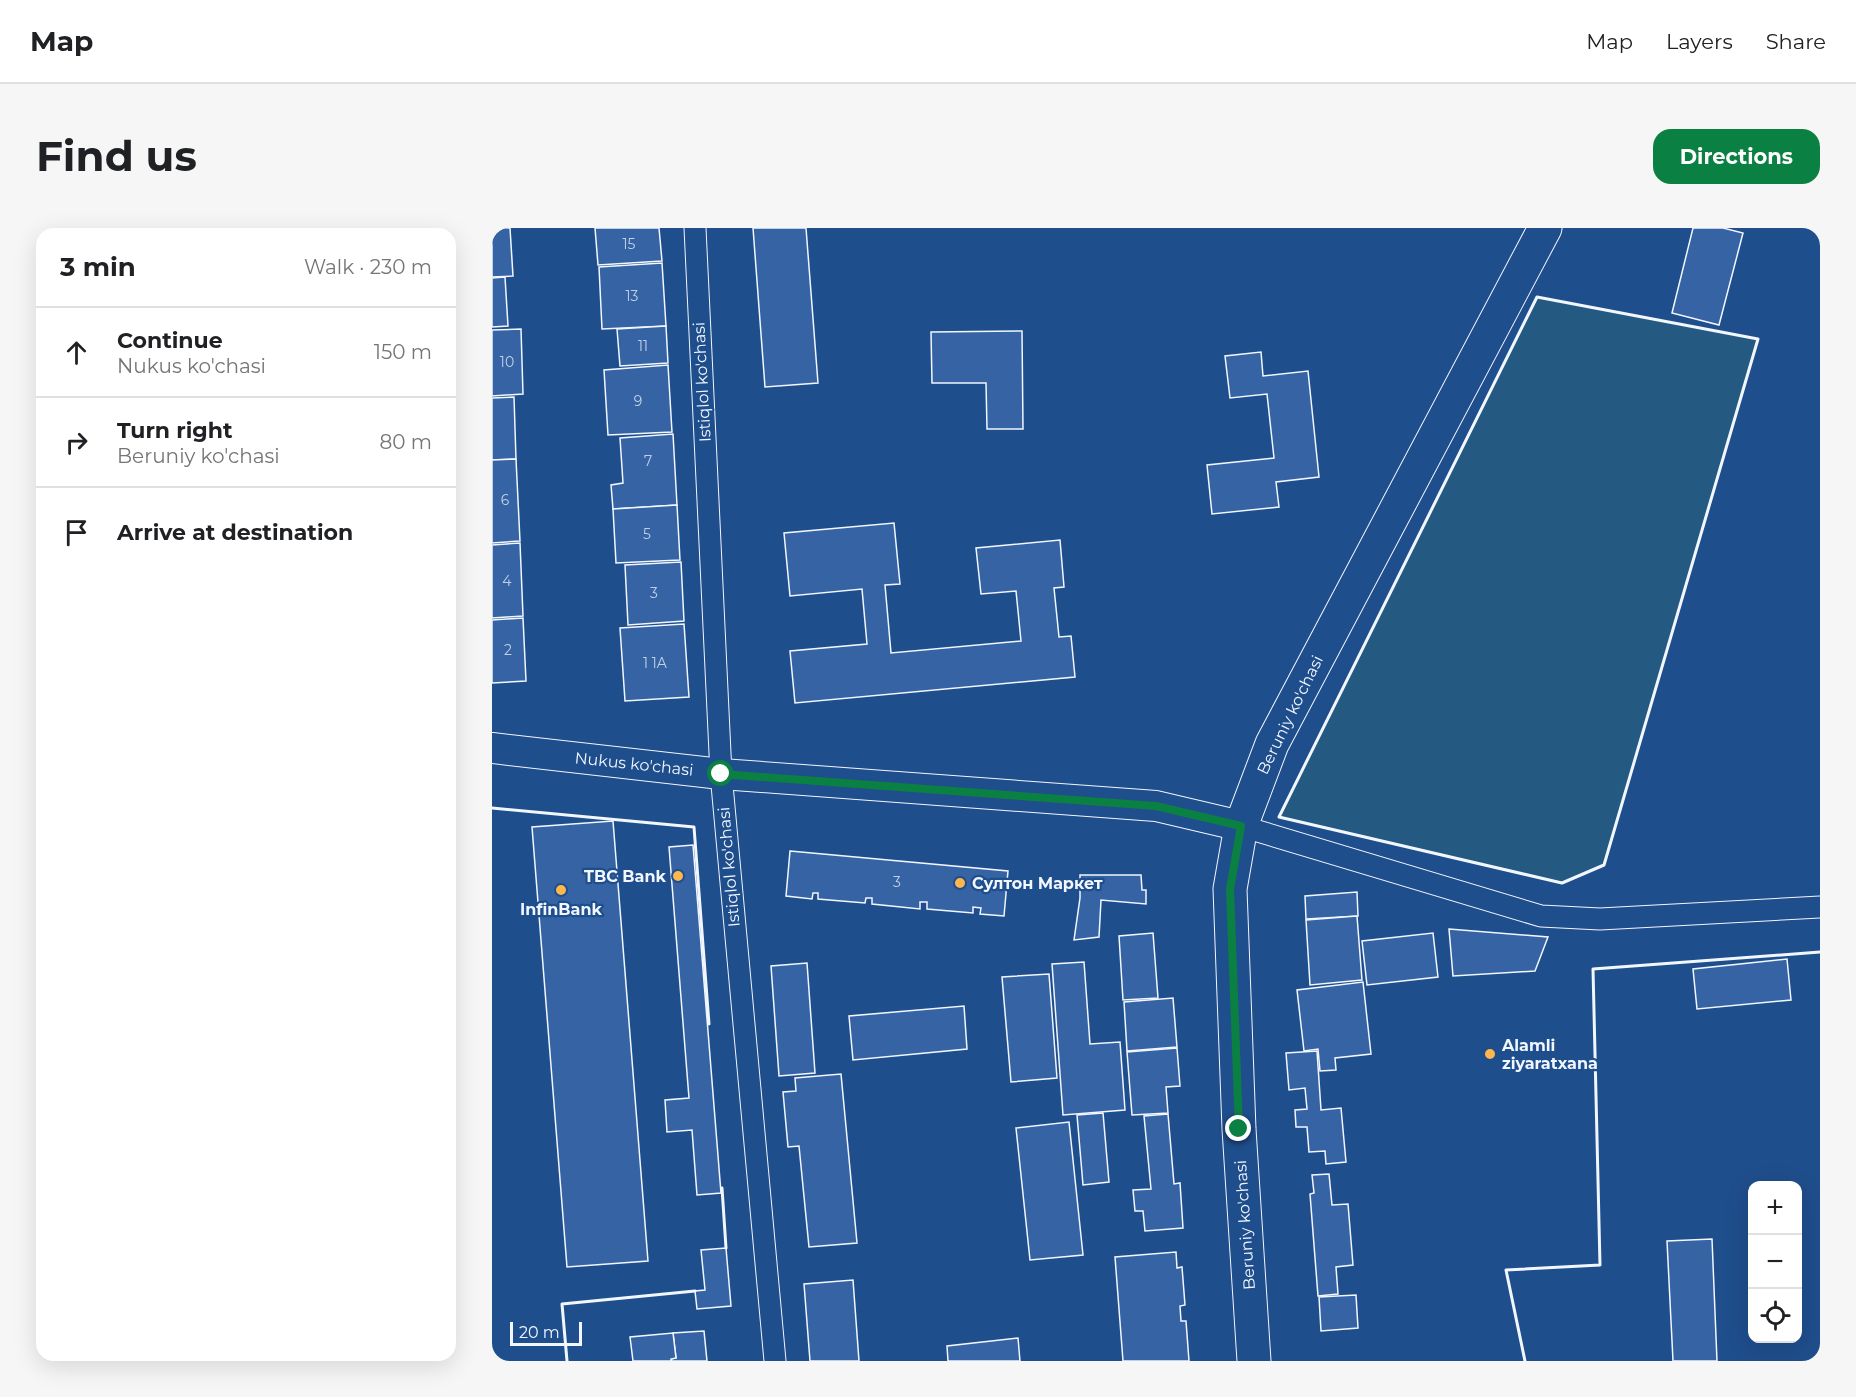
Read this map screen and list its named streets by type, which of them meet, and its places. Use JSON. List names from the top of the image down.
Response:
{
  "streets": {
    "main road": ["Beruniy ko'chasi", "Nukus ko'chasi"],
    "street": ["Istiqlol ko'chasi"]
  },
  "crossings": [
    ["Istiqlol ko'chasi", "Nukus ko'chasi"],
    ["Beruniy ko'chasi", "Nukus ko'chasi"]
  ],
  "places": [
    "TBC Bank",
    "Султон Маркет",
    "InfinBank",
    "Alamli ziyaratxana"
  ],
  "house_numbers": [
    "15",
    "13",
    "11",
    "10",
    "9",
    "7",
    "6",
    "5",
    "4",
    "3",
    "2",
    "1 1A",
    "3"
  ],
  "scale_bar": "20 m",
  "page": {
    "header": "Map",
    "nav": ["Map", "Layers", "Share"],
    "buttons": "Directions",
    "title": "Find us",
    "heading": ["3 min", "Walk · 230 m"],
    "list": [
      ["Continue", "Nukus ko'chasi", "150 m"],
      ["Turn right", "Beruniy ko'chasi", "80 m"],
      "Arrive at destination"
    ],
    "map_buttons": ["+", "−"],
    "scale": "20 m"
  }
}
